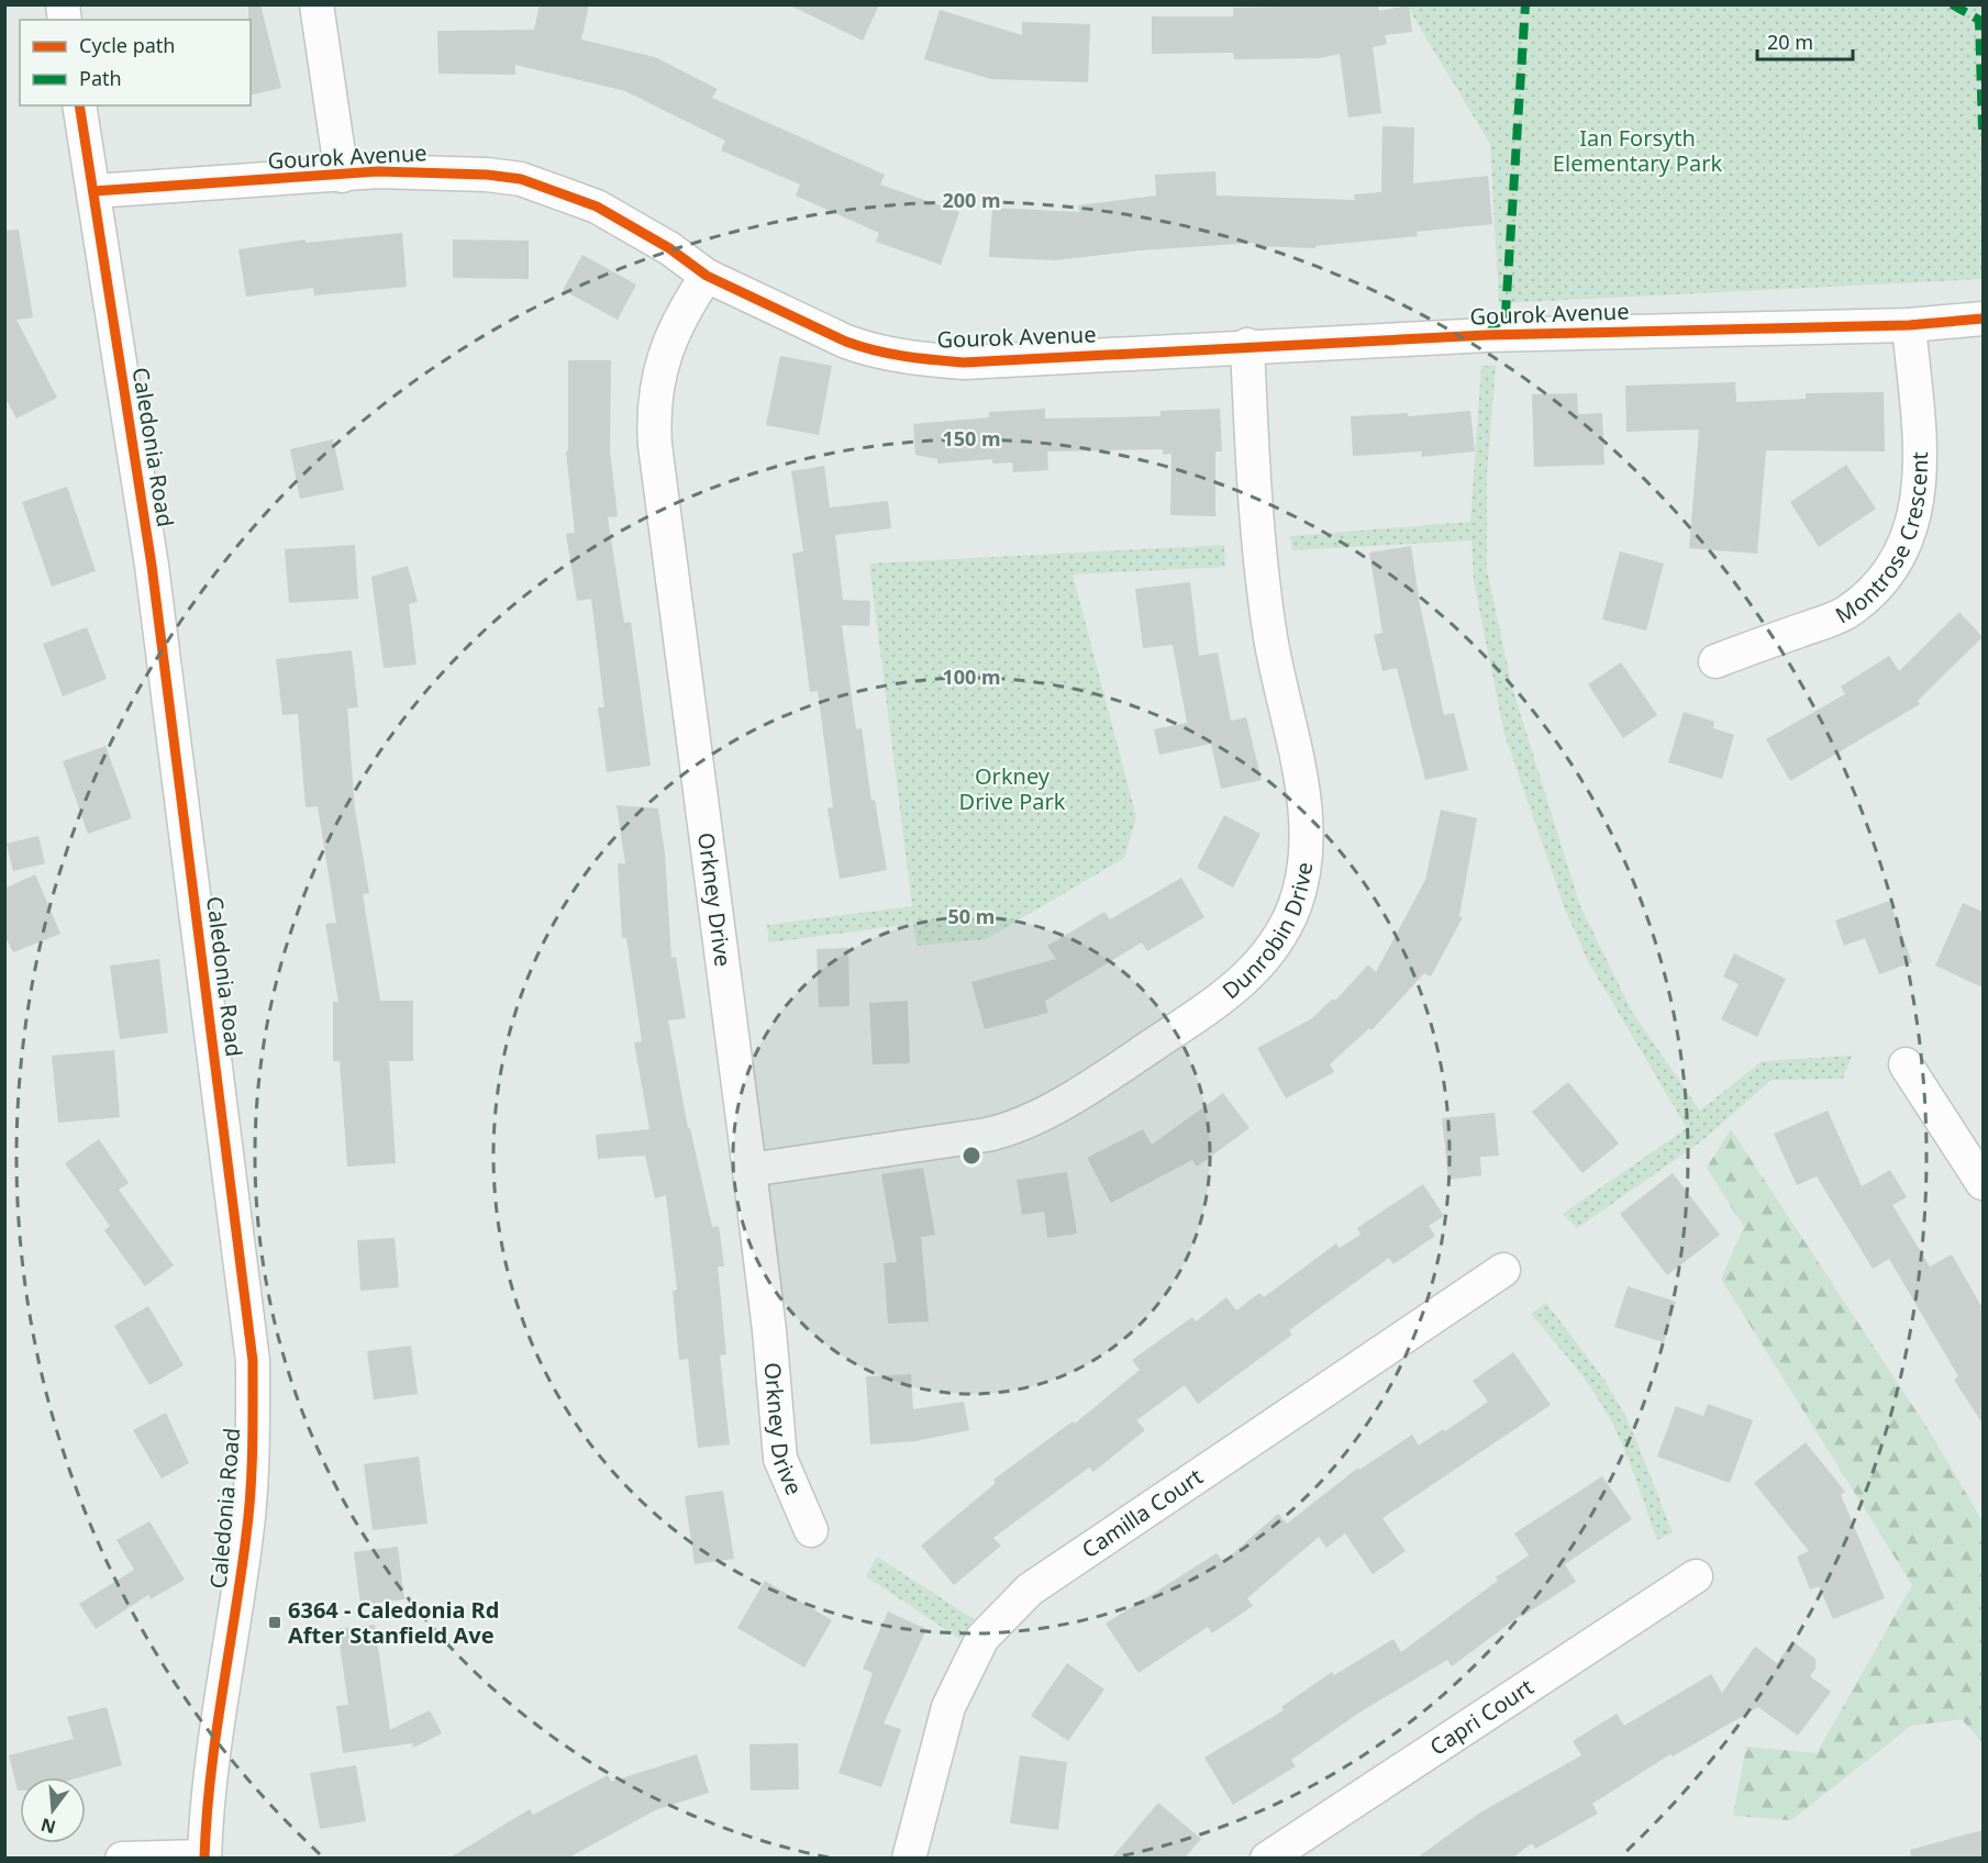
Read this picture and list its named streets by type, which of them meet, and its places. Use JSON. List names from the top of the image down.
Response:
{
  "streets": {
    "street": [
      "Gourok Avenue",
      "Caledonia Road",
      "Montrose Crescent",
      "Orkney Drive",
      "Dunrobin Drive",
      "Camilla Court",
      "Capri Court"
    ]
  },
  "crossings": [
    ["Gourok Avenue", "Caledonia Road"],
    ["Gourok Avenue", "Montrose Crescent"],
    ["Gourok Avenue", "Orkney Drive"],
    ["Gourok Avenue", "Dunrobin Drive"],
    ["Orkney Drive", "Dunrobin Drive"]
  ],
  "parks": ["Ian Forsyth Elementary Park", "Orkney Drive Park"],
  "places": {
    "transit": ["6364 - Caledonia Rd After Stanfield Ave"]
  },
  "legend": ["Cycle path", "Path"],
  "scale_bar": "20 m",
  "north": "bottom",
  "rings": [
    "200 m",
    "150 m",
    "100 m",
    "50 m"
  ]
}
